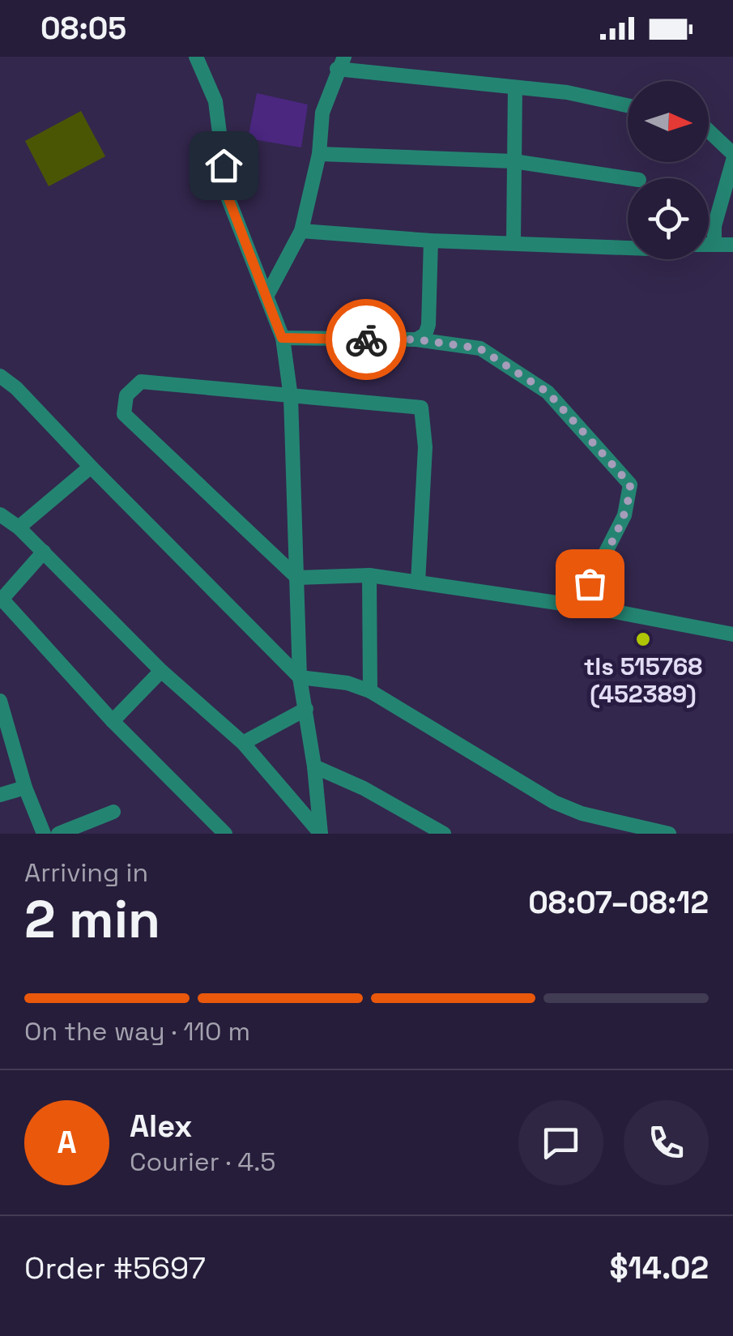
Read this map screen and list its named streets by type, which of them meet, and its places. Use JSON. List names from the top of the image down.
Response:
{
  "places": ["tls 515768 (452389)"],
  "north": "right",
  "page": {
    "status": "08:05",
    "heading": ["2 min", "Arriving in", "08:07–08:12"],
    "panel": [
      "Alex",
      "Courier · 4.5",
      "Order #5697",
      "$14.02"
    ],
    "bar": "On the way · 110 m",
    "round": "A"
  }
}
